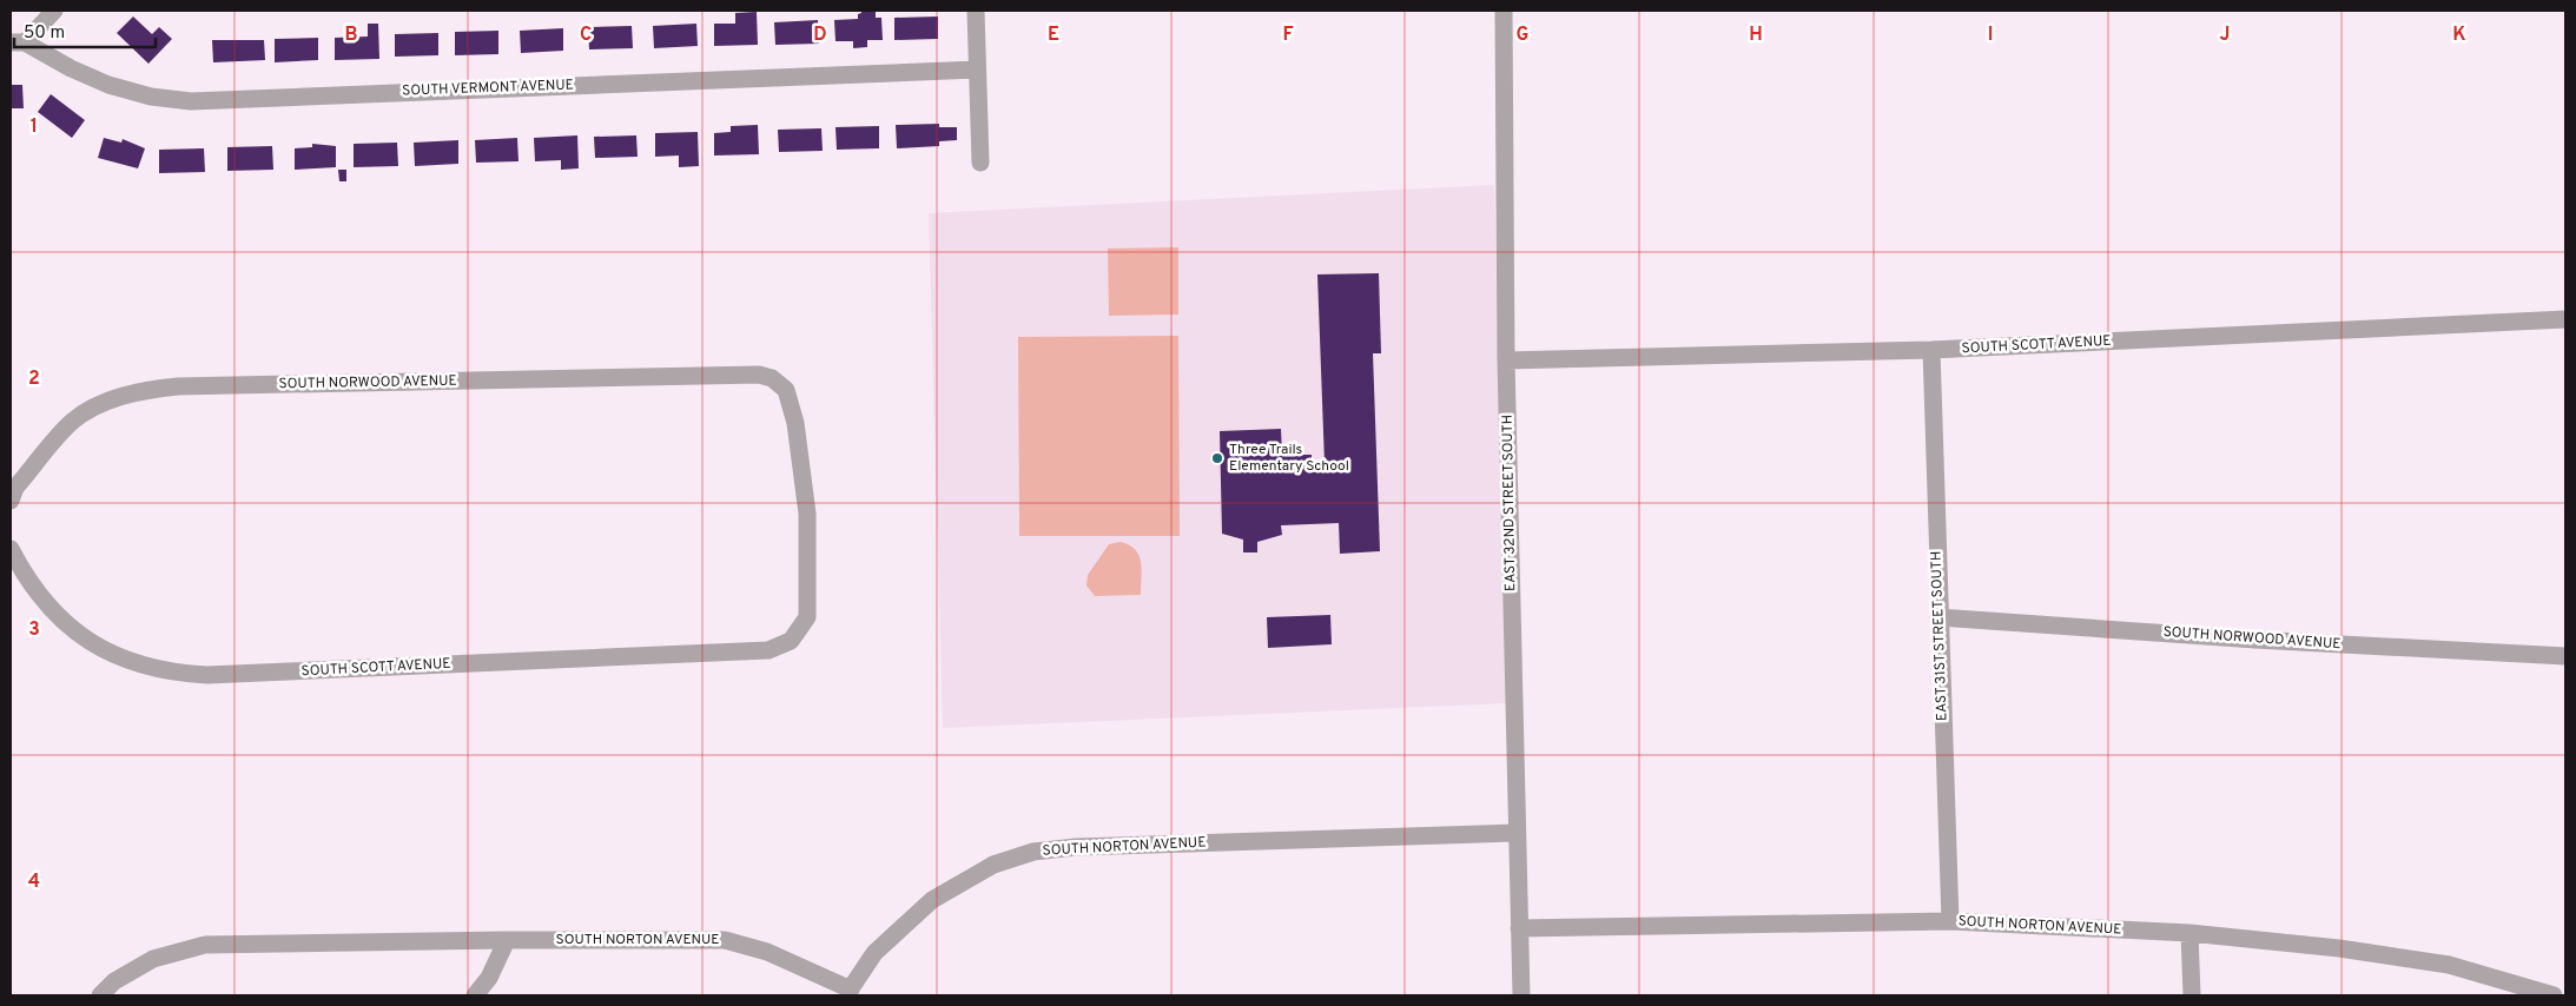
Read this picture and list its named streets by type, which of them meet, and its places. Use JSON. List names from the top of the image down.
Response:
{
  "streets": {
    "street": [
      "SOUTH VERMONT AVENUE",
      "SOUTH SCOTT AVENUE",
      "SOUTH NORWOOD AVENUE",
      "EAST 32ND STREET SOUTH",
      "EAST 31ST STREET SOUTH",
      "SOUTH NORTON AVENUE"
    ]
  },
  "crossings": [
    ["SOUTH SCOTT AVENUE", "SOUTH NORWOOD AVENUE"],
    ["SOUTH SCOTT AVENUE", "EAST 32ND STREET SOUTH"],
    ["SOUTH SCOTT AVENUE", "EAST 31ST STREET SOUTH"],
    ["SOUTH NORWOOD AVENUE", "EAST 31ST STREET SOUTH"],
    ["EAST 32ND STREET SOUTH", "SOUTH NORTON AVENUE"],
    ["EAST 31ST STREET SOUTH", "SOUTH NORTON AVENUE"]
  ],
  "places": ["Three Trails Elementary School"],
  "scale_bar": "50 m",
  "grid": {
    "columns": [
      "B",
      "C",
      "D",
      "E",
      "F",
      "G",
      "H",
      "I",
      "J",
      "K"
    ],
    "rows": [
      "1",
      "2",
      "3",
      "4"
    ]
  }
}
